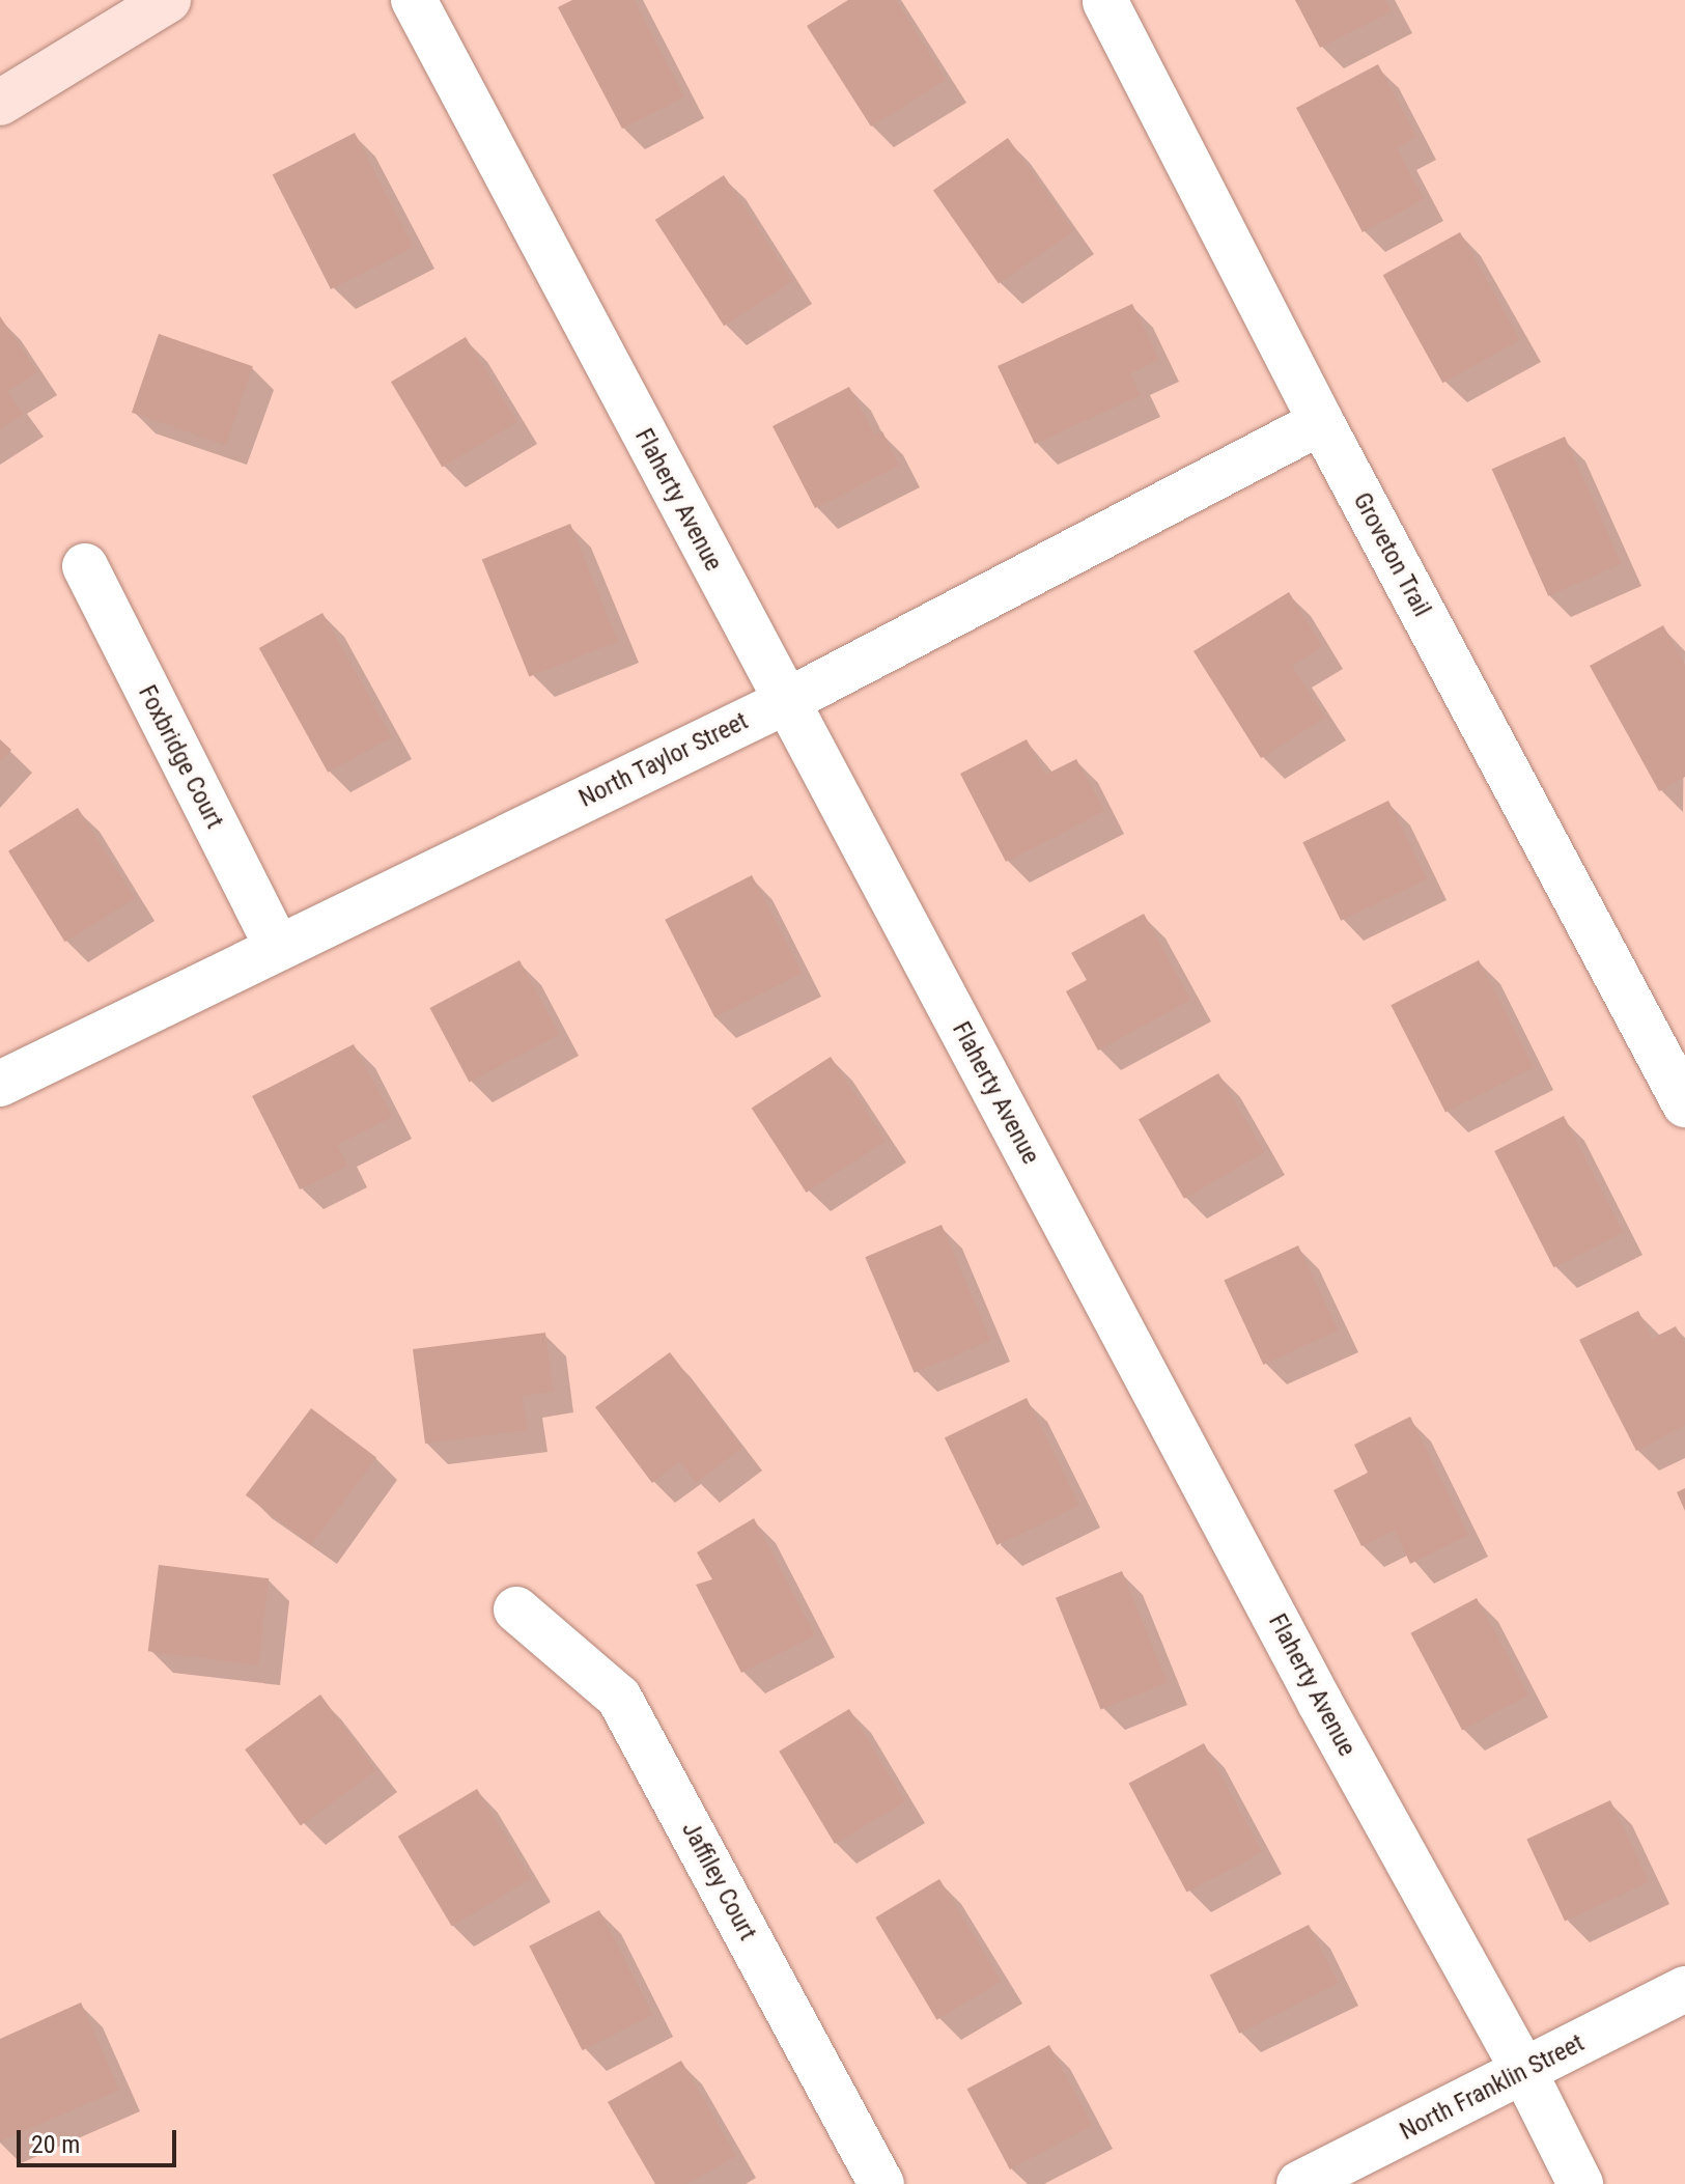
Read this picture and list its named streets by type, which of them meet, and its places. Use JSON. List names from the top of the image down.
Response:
{
  "streets": {
    "street": [
      "Flaherty Avenue",
      "Groveton Trail",
      "Foxbridge Court",
      "North Taylor Street",
      "Jaffiley Court",
      "North Franklin Street"
    ]
  },
  "crossings": [
    ["Flaherty Avenue", "North Taylor Street"],
    ["Flaherty Avenue", "North Franklin Street"],
    ["Groveton Trail", "North Taylor Street"],
    ["Foxbridge Court", "North Taylor Street"]
  ],
  "scale_bar": "20 m"
}
